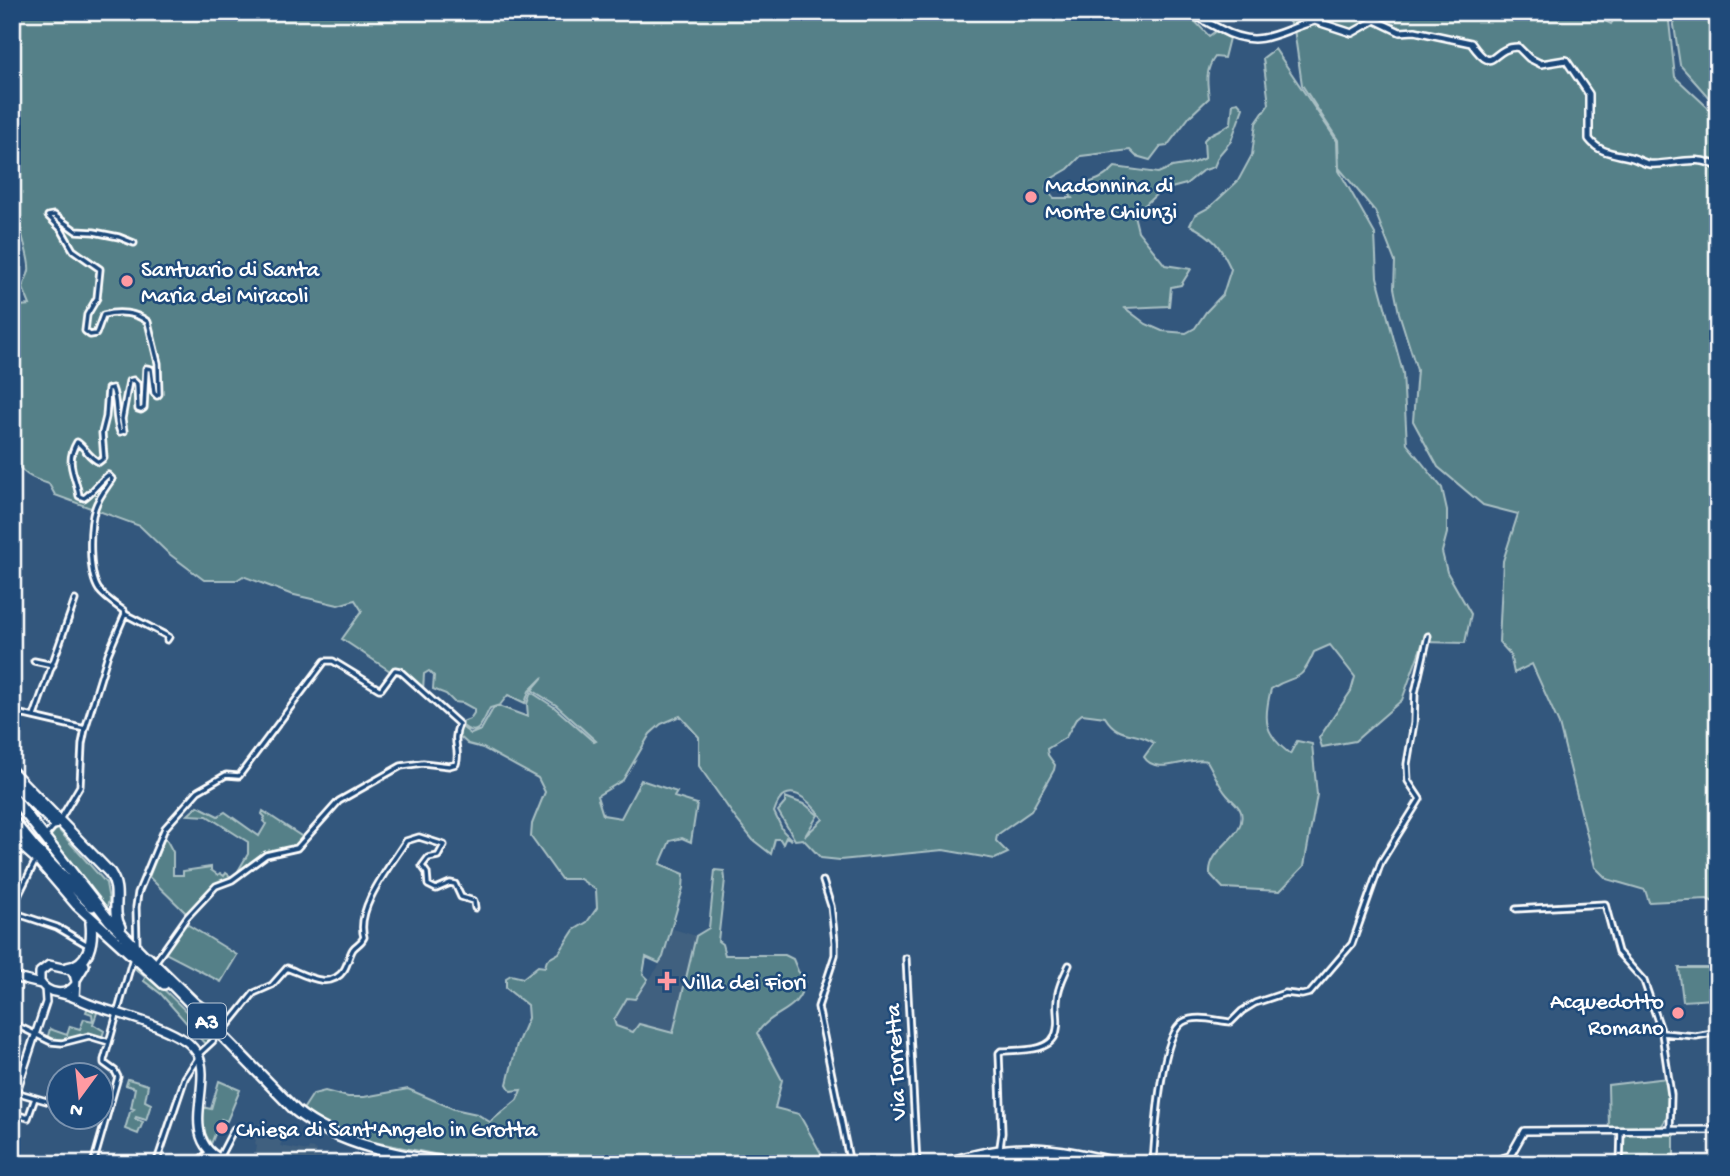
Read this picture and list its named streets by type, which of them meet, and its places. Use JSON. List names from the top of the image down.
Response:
{
  "streets": {
    "highway": ["A3"],
    "street": ["Via Torretta"]
  },
  "places": {
    "other": [
      "Madonnina di Monte Chiunzi",
      "Santuario di Santa Maria dei Miracoli",
      "Acquedotto Romano",
      "Chiesa di Sant'Angelo in Grotta"
    ],
    "health": ["Villa dei Fiori"]
  },
  "north": "bottom"
}
